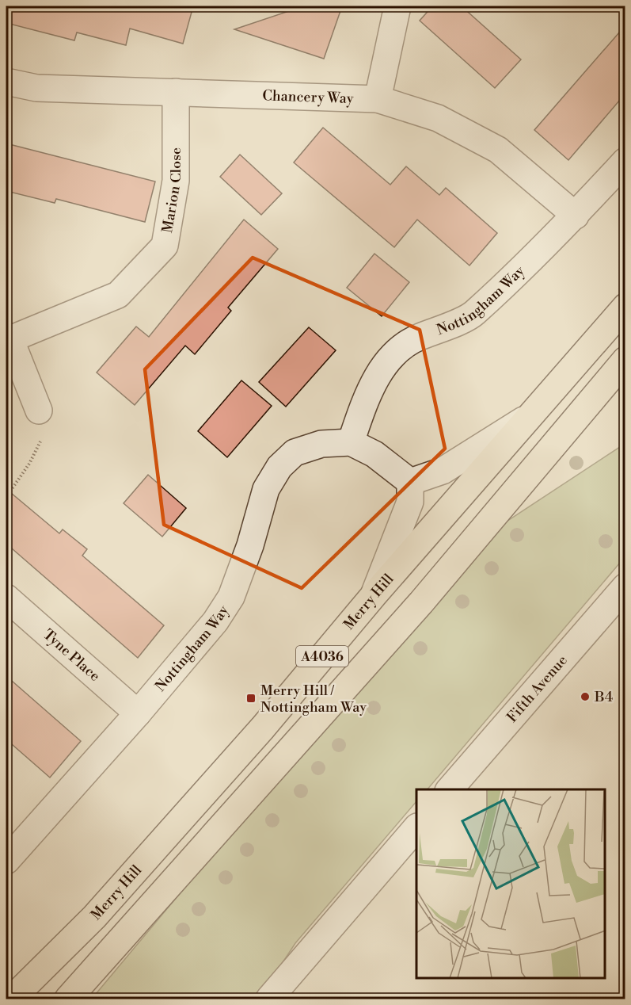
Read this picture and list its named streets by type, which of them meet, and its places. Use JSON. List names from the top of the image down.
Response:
{
  "streets": {
    "highway": ["Merry Hill", "A4036"],
    "street": [
      "Chancery Way",
      "Marion Close",
      "Nottingham Way",
      "Tyne Place",
      "Fifth Avenue"
    ]
  },
  "crossings": [
    ["Chancery Way", "Marion Close"],
    ["Chancery Way", "Nottingham Way"],
    ["Nottingham Way", "Tyne Place"]
  ],
  "places": {
    "other": ["B4"],
    "transit": ["Merry Hill / Nottingham Way"]
  }
}
